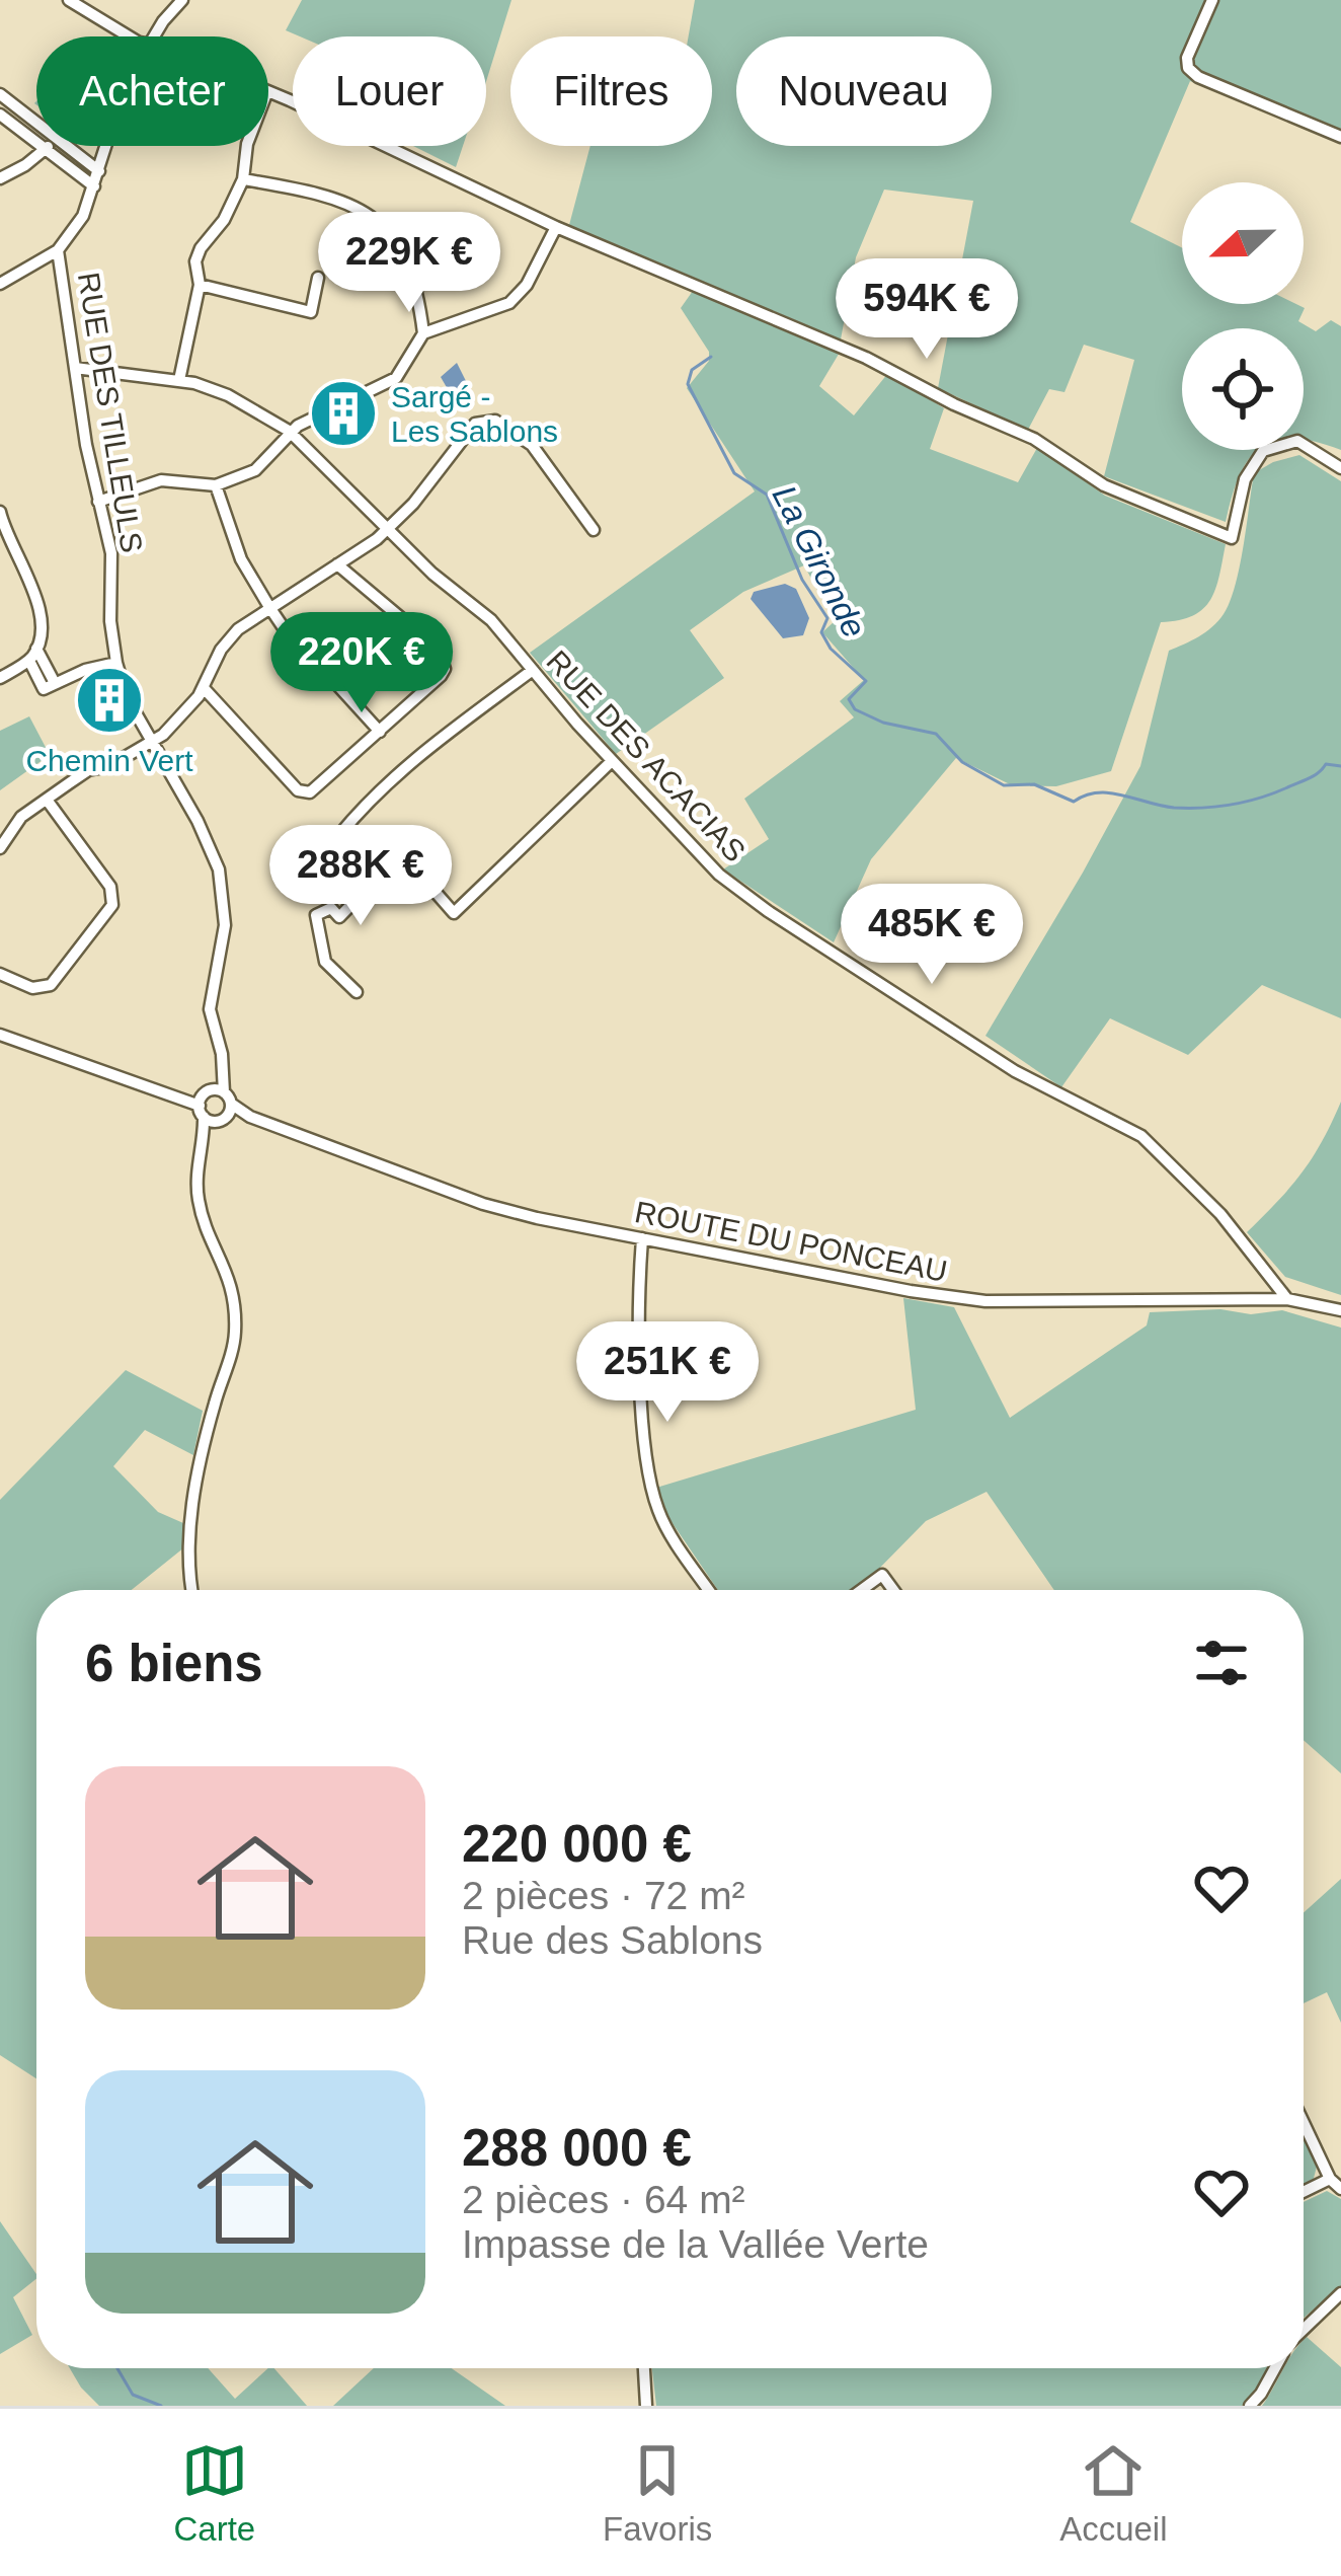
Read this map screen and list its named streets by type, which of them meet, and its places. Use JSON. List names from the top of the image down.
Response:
{
  "streets": {
    "street": ["RUE DES TILLEULS", "RUE DES ACACIAS", "ROUTE DU PONCEAU"]
  },
  "crossings": [
    ["RUE DES TILLEULS", "RUE DES ACACIAS"],
    ["RUE DES TILLEULS", "ROUTE DU PONCEAU"],
    ["RUE DES ACACIAS", "ROUTE DU PONCEAU"]
  ],
  "water": ["La Gironde"],
  "places": {
    "building": ["Sargé - Les Sablons", "Chemin Vert"]
  },
  "north": "left",
  "page": {
    "chip": [
      "Acheter",
      "Louer",
      "Filtres",
      "Nouveau"
    ],
    "price": [
      "229K €",
      "594K €",
      "220K €",
      "288K €",
      "485K €",
      "251K €"
    ],
    "heading": "6 biens",
    "list": [
      {
        "name": "220 000 €",
        "note": "2 pièces · 72 m² · Rue des Sablons"
      },
      {
        "name": "288 000 €",
        "note": "2 pièces · 64 m² · Impasse de la Vallée Verte"
      }
    ],
    "tabs": ["Carte", "Favoris", "Accueil"]
  }
}
